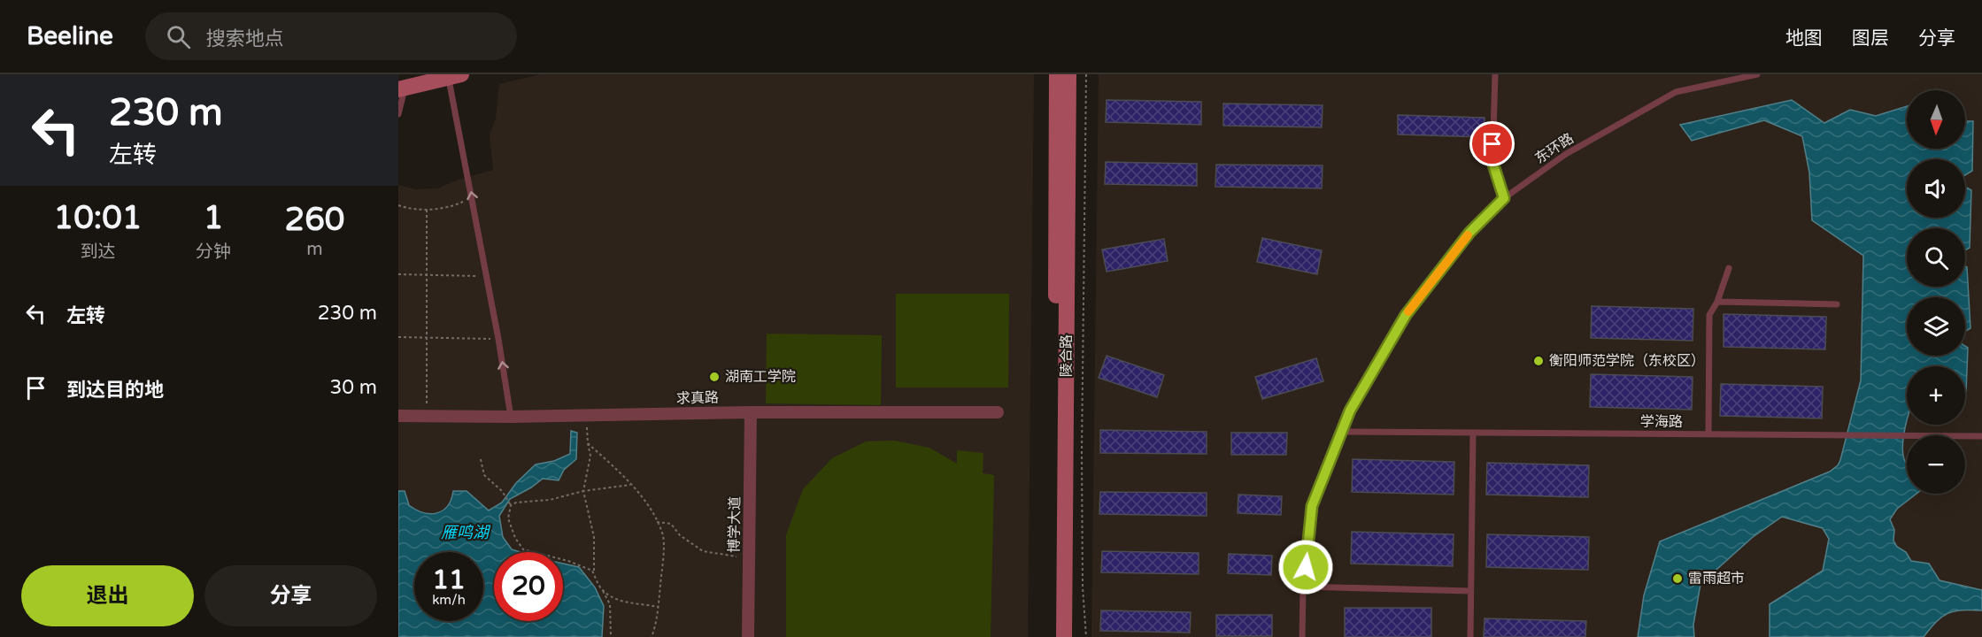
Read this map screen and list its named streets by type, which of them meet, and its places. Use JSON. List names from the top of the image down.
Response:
{
  "streets": {
    "street": ["陵合路", "求真路", "博学大道"],
    "lane": ["东环路", "学海路"]
  },
  "crossings": [
    ["东环路", "学海路"],
    ["求真路", "博学大道"]
  ],
  "water": ["雁鸣湖"],
  "places": ["衡阳师范学院（东校区）", "湖南工学院", "雷雨超市"],
  "north": "bottom",
  "page": {
    "header": "Beeline",
    "search": "搜索地点",
    "nav": ["地图", "图层", "分享"],
    "turn": ["230 m", "左转"],
    "map_buttons": ["+", "−"],
    "eta": [
      "10:01",
      "到达",
      "1",
      "分钟",
      "260",
      "m"
    ],
    "list": [
      {
        "name": "左转",
        "value": "230 m"
      },
      {
        "name": "到达目的地",
        "value": "30 m"
      }
    ],
    "speed": "11 km/h",
    "limit": "20",
    "buttons": ["退出", "分享"]
  }
}
